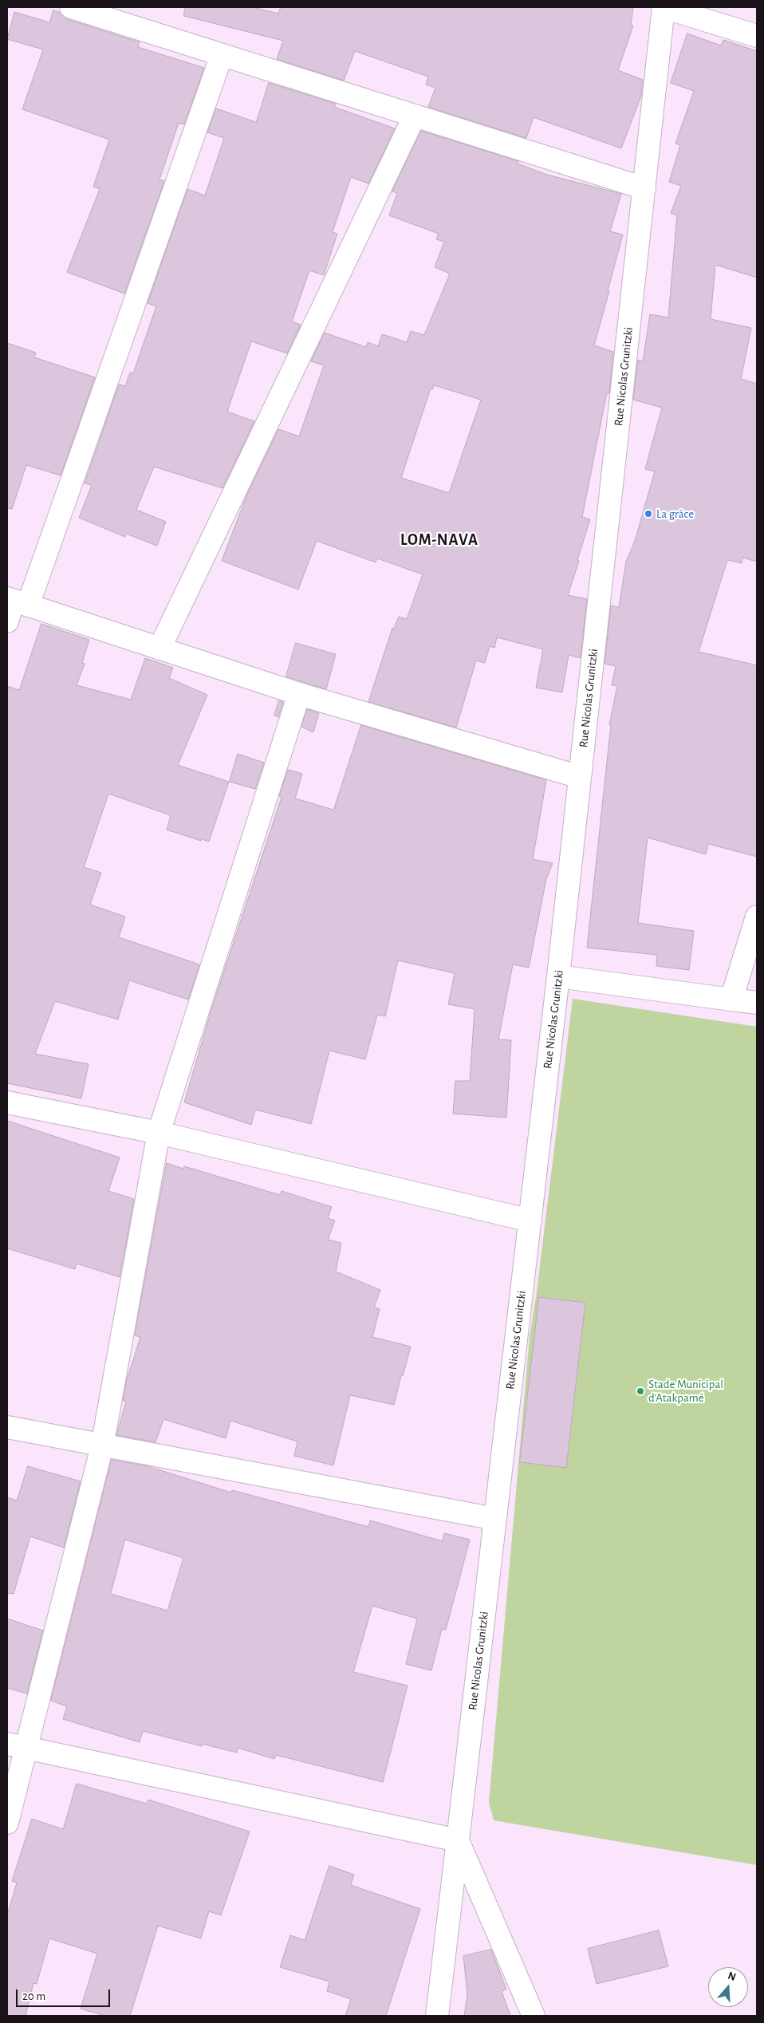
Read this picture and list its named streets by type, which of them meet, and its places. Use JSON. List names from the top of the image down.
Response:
{
  "streets": {
    "street": ["Rue Nicolas Grunitzki"]
  },
  "districts": ["LOM-NAVA"],
  "places": ["La grâce", "Stade Municipal d'Atakpamé"],
  "scale_bar": "20 m",
  "north": "top"
}
